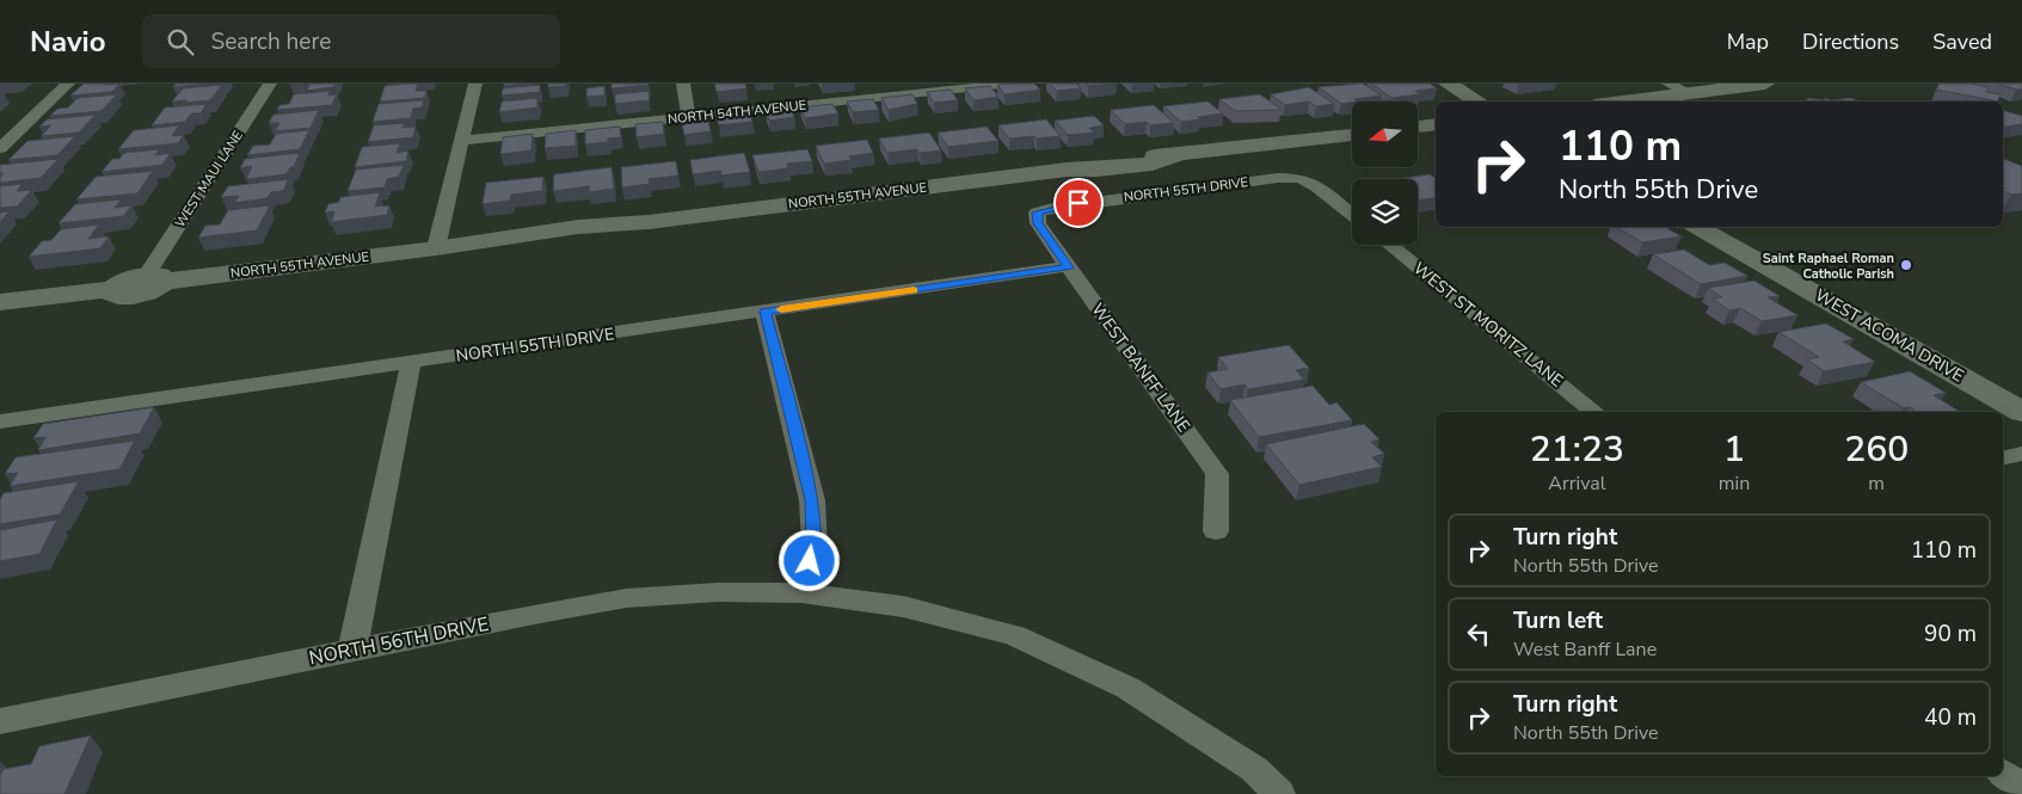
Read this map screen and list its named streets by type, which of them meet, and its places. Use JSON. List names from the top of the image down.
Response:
{
  "streets": {
    "street": [
      "NORTH 54TH AVENUE",
      "WEST MAUI LANE",
      "NORTH 55TH DRIVE",
      "NORTH 55TH AVENUE",
      "WEST ST MORITZ LANE",
      "WEST ACOMA DRIVE",
      "WEST BANFF LANE",
      "NORTH 56TH DRIVE"
    ]
  },
  "crossings": [
    ["WEST MAUI LANE", "NORTH 55TH AVENUE"],
    ["NORTH 55TH DRIVE", "WEST BANFF LANE"]
  ],
  "places": ["Saint Raphael Roman Catholic Parish"],
  "north": "left",
  "page": {
    "header": "Navio",
    "search": "Search here",
    "nav": ["Map", "Directions", "Saved"],
    "turn": ["110 m", "North 55th Drive"],
    "eta": [
      "21:23",
      "Arrival",
      "1",
      "min",
      "260",
      "m"
    ],
    "list": [
      {
        "name": "Turn right",
        "note": "North 55th Drive",
        "value": "110 m"
      },
      {
        "name": "Turn left",
        "note": "West Banff Lane",
        "value": "90 m"
      },
      {
        "name": "Turn right",
        "note": "North 55th Drive",
        "value": "40 m"
      }
    ]
  }
}
